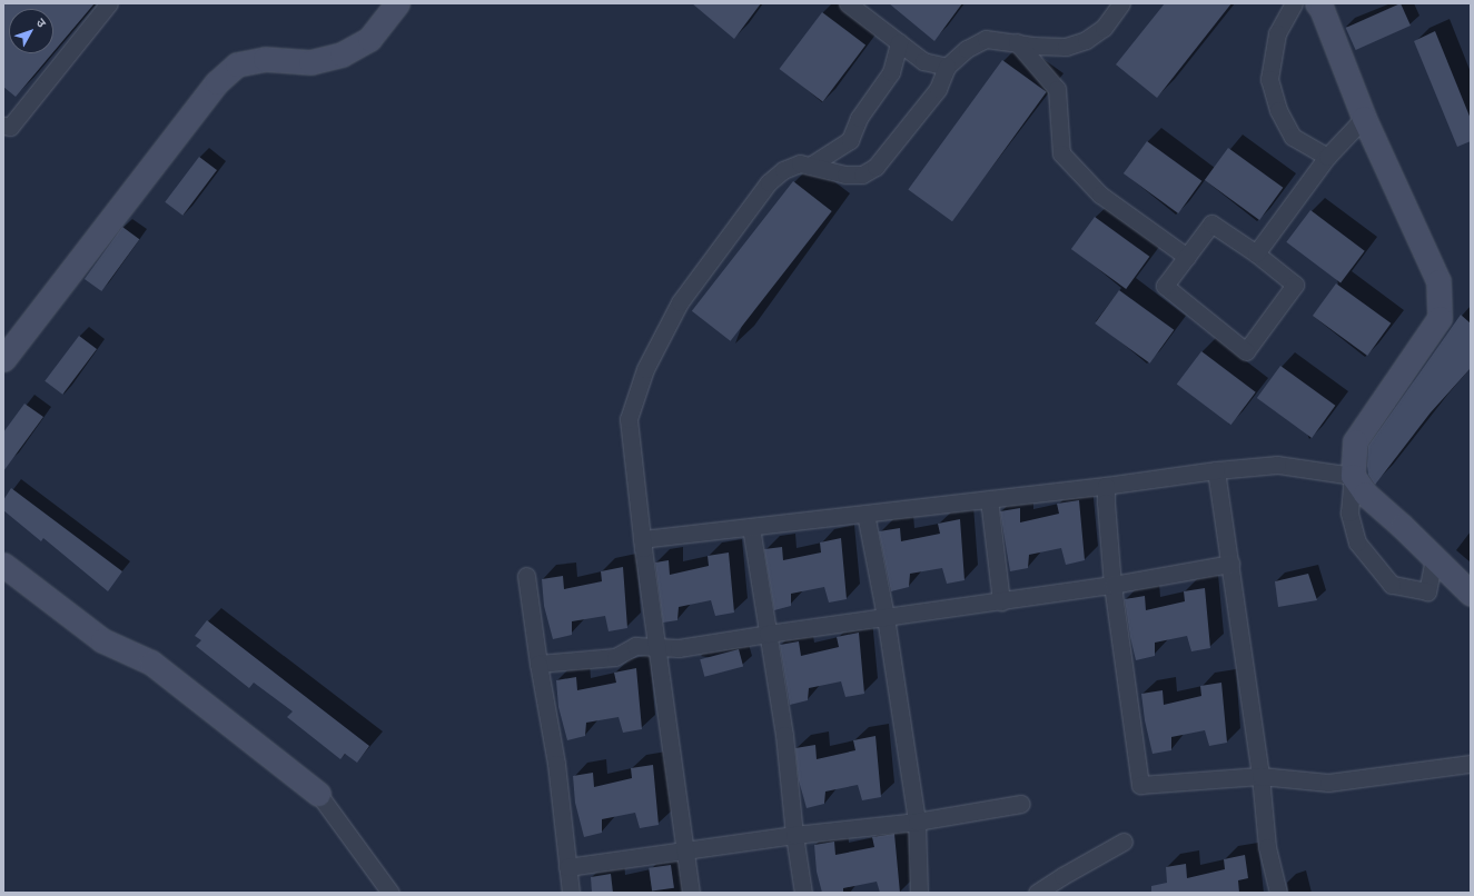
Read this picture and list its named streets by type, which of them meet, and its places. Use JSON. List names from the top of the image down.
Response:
{
  "north": "top right"
}
